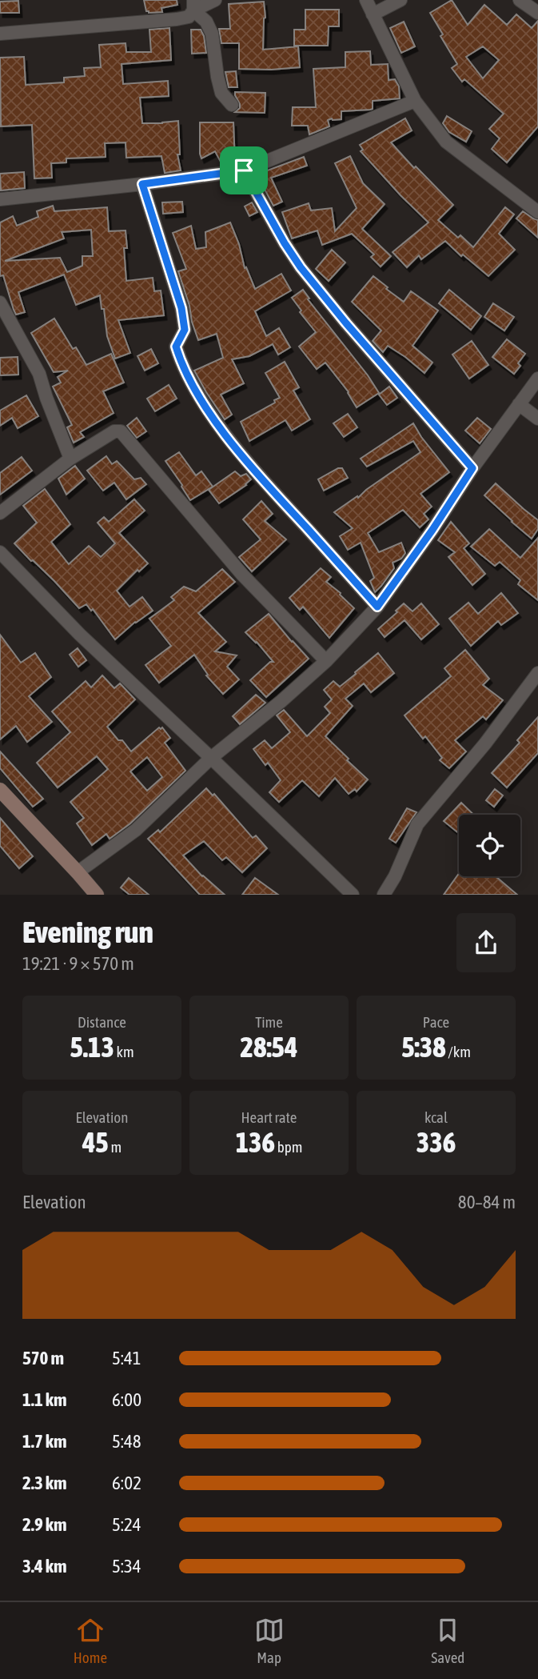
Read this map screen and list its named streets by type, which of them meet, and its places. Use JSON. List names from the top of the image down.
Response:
{
  "page": {
    "heading": ["Evening run", "19:21 · 9 × 570 m"],
    "stats": [
      ["Distance", "5.13 km"],
      ["Time", "28:54"],
      ["Pace", "5:38 /km"],
      ["Elevation", "45 m"],
      ["Heart rate", "136 bpm"],
      ["kcal", "336"]
    ],
    "chart": ["Elevation", "80–84 m"],
    "list": [
      {
        "name": "570 m",
        "note": "5:41"
      },
      {
        "name": "1.1 km",
        "note": "6:00"
      },
      {
        "name": "1.7 km",
        "note": "5:48"
      },
      {
        "name": "2.3 km",
        "note": "6:02"
      },
      {
        "name": "2.9 km",
        "note": "5:24"
      },
      {
        "name": "3.4 km",
        "note": "5:34"
      }
    ],
    "tabs": ["Home", "Map", "Saved"]
  }
}
